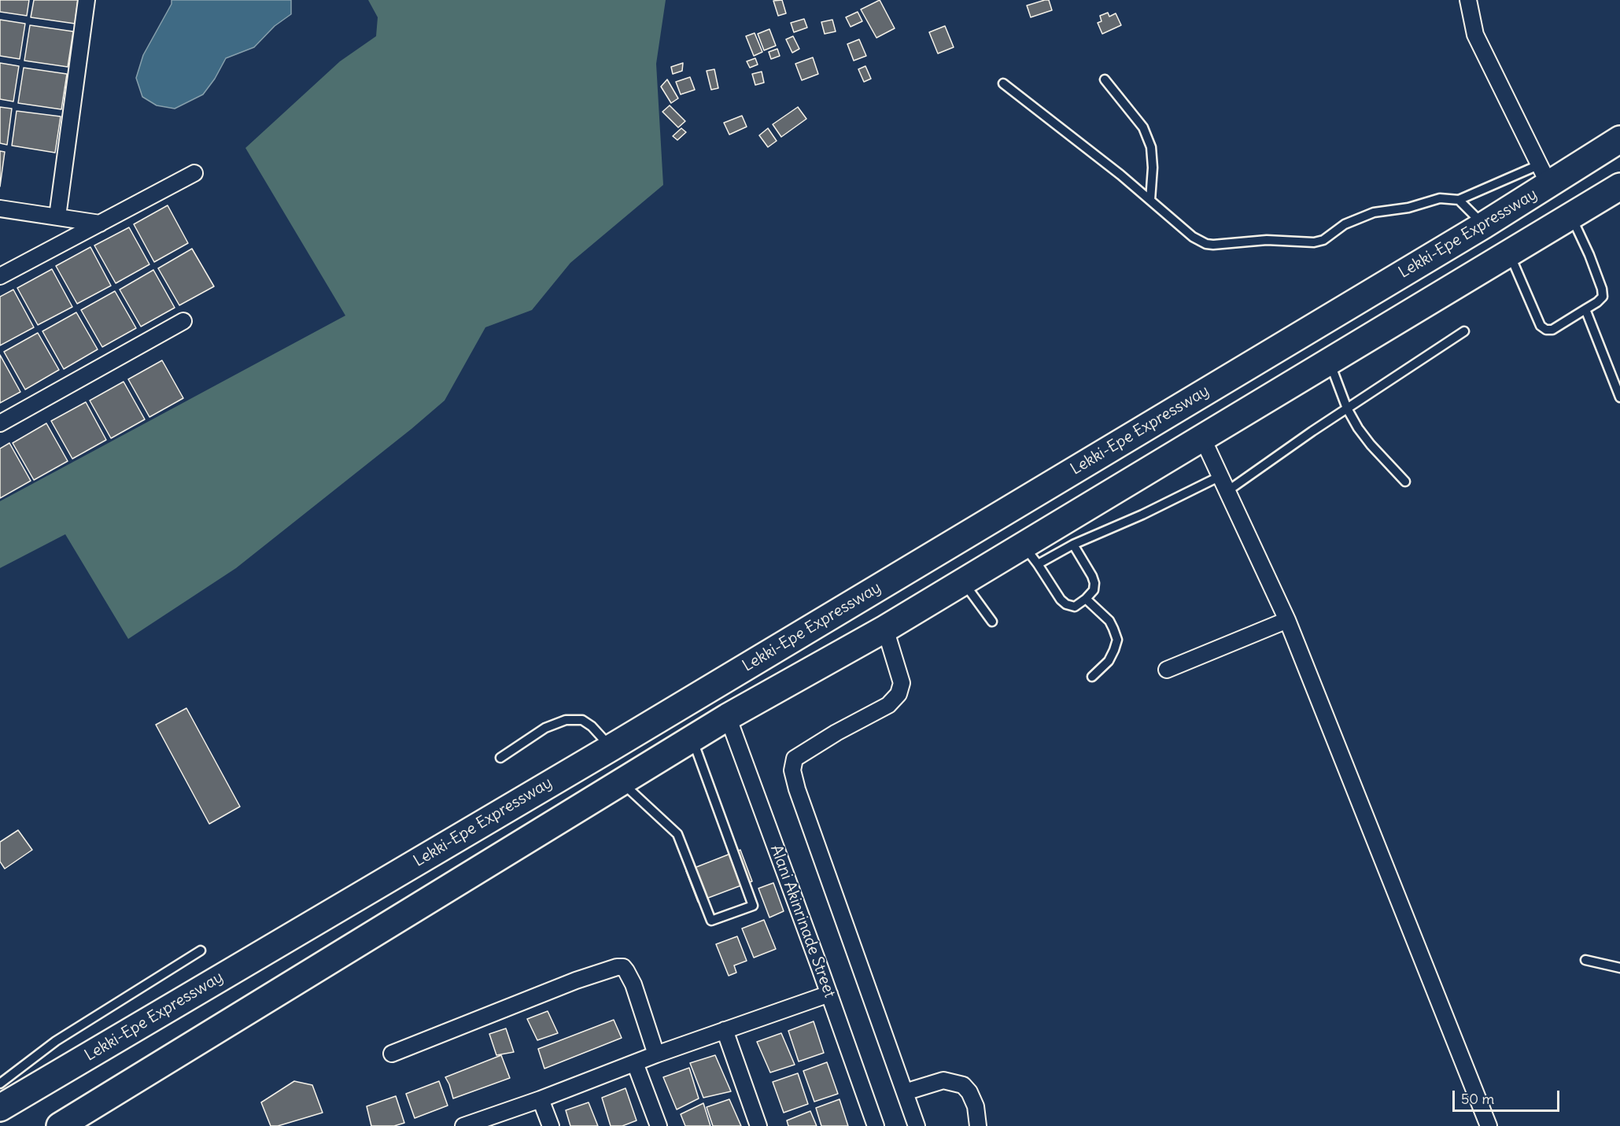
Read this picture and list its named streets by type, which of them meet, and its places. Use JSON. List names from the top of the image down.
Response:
{
  "streets": {
    "highway": ["Lekki-Epe Expressway"],
    "street": ["Alani Akinrinade Street"]
  },
  "scale_bar": "50 m"
}
